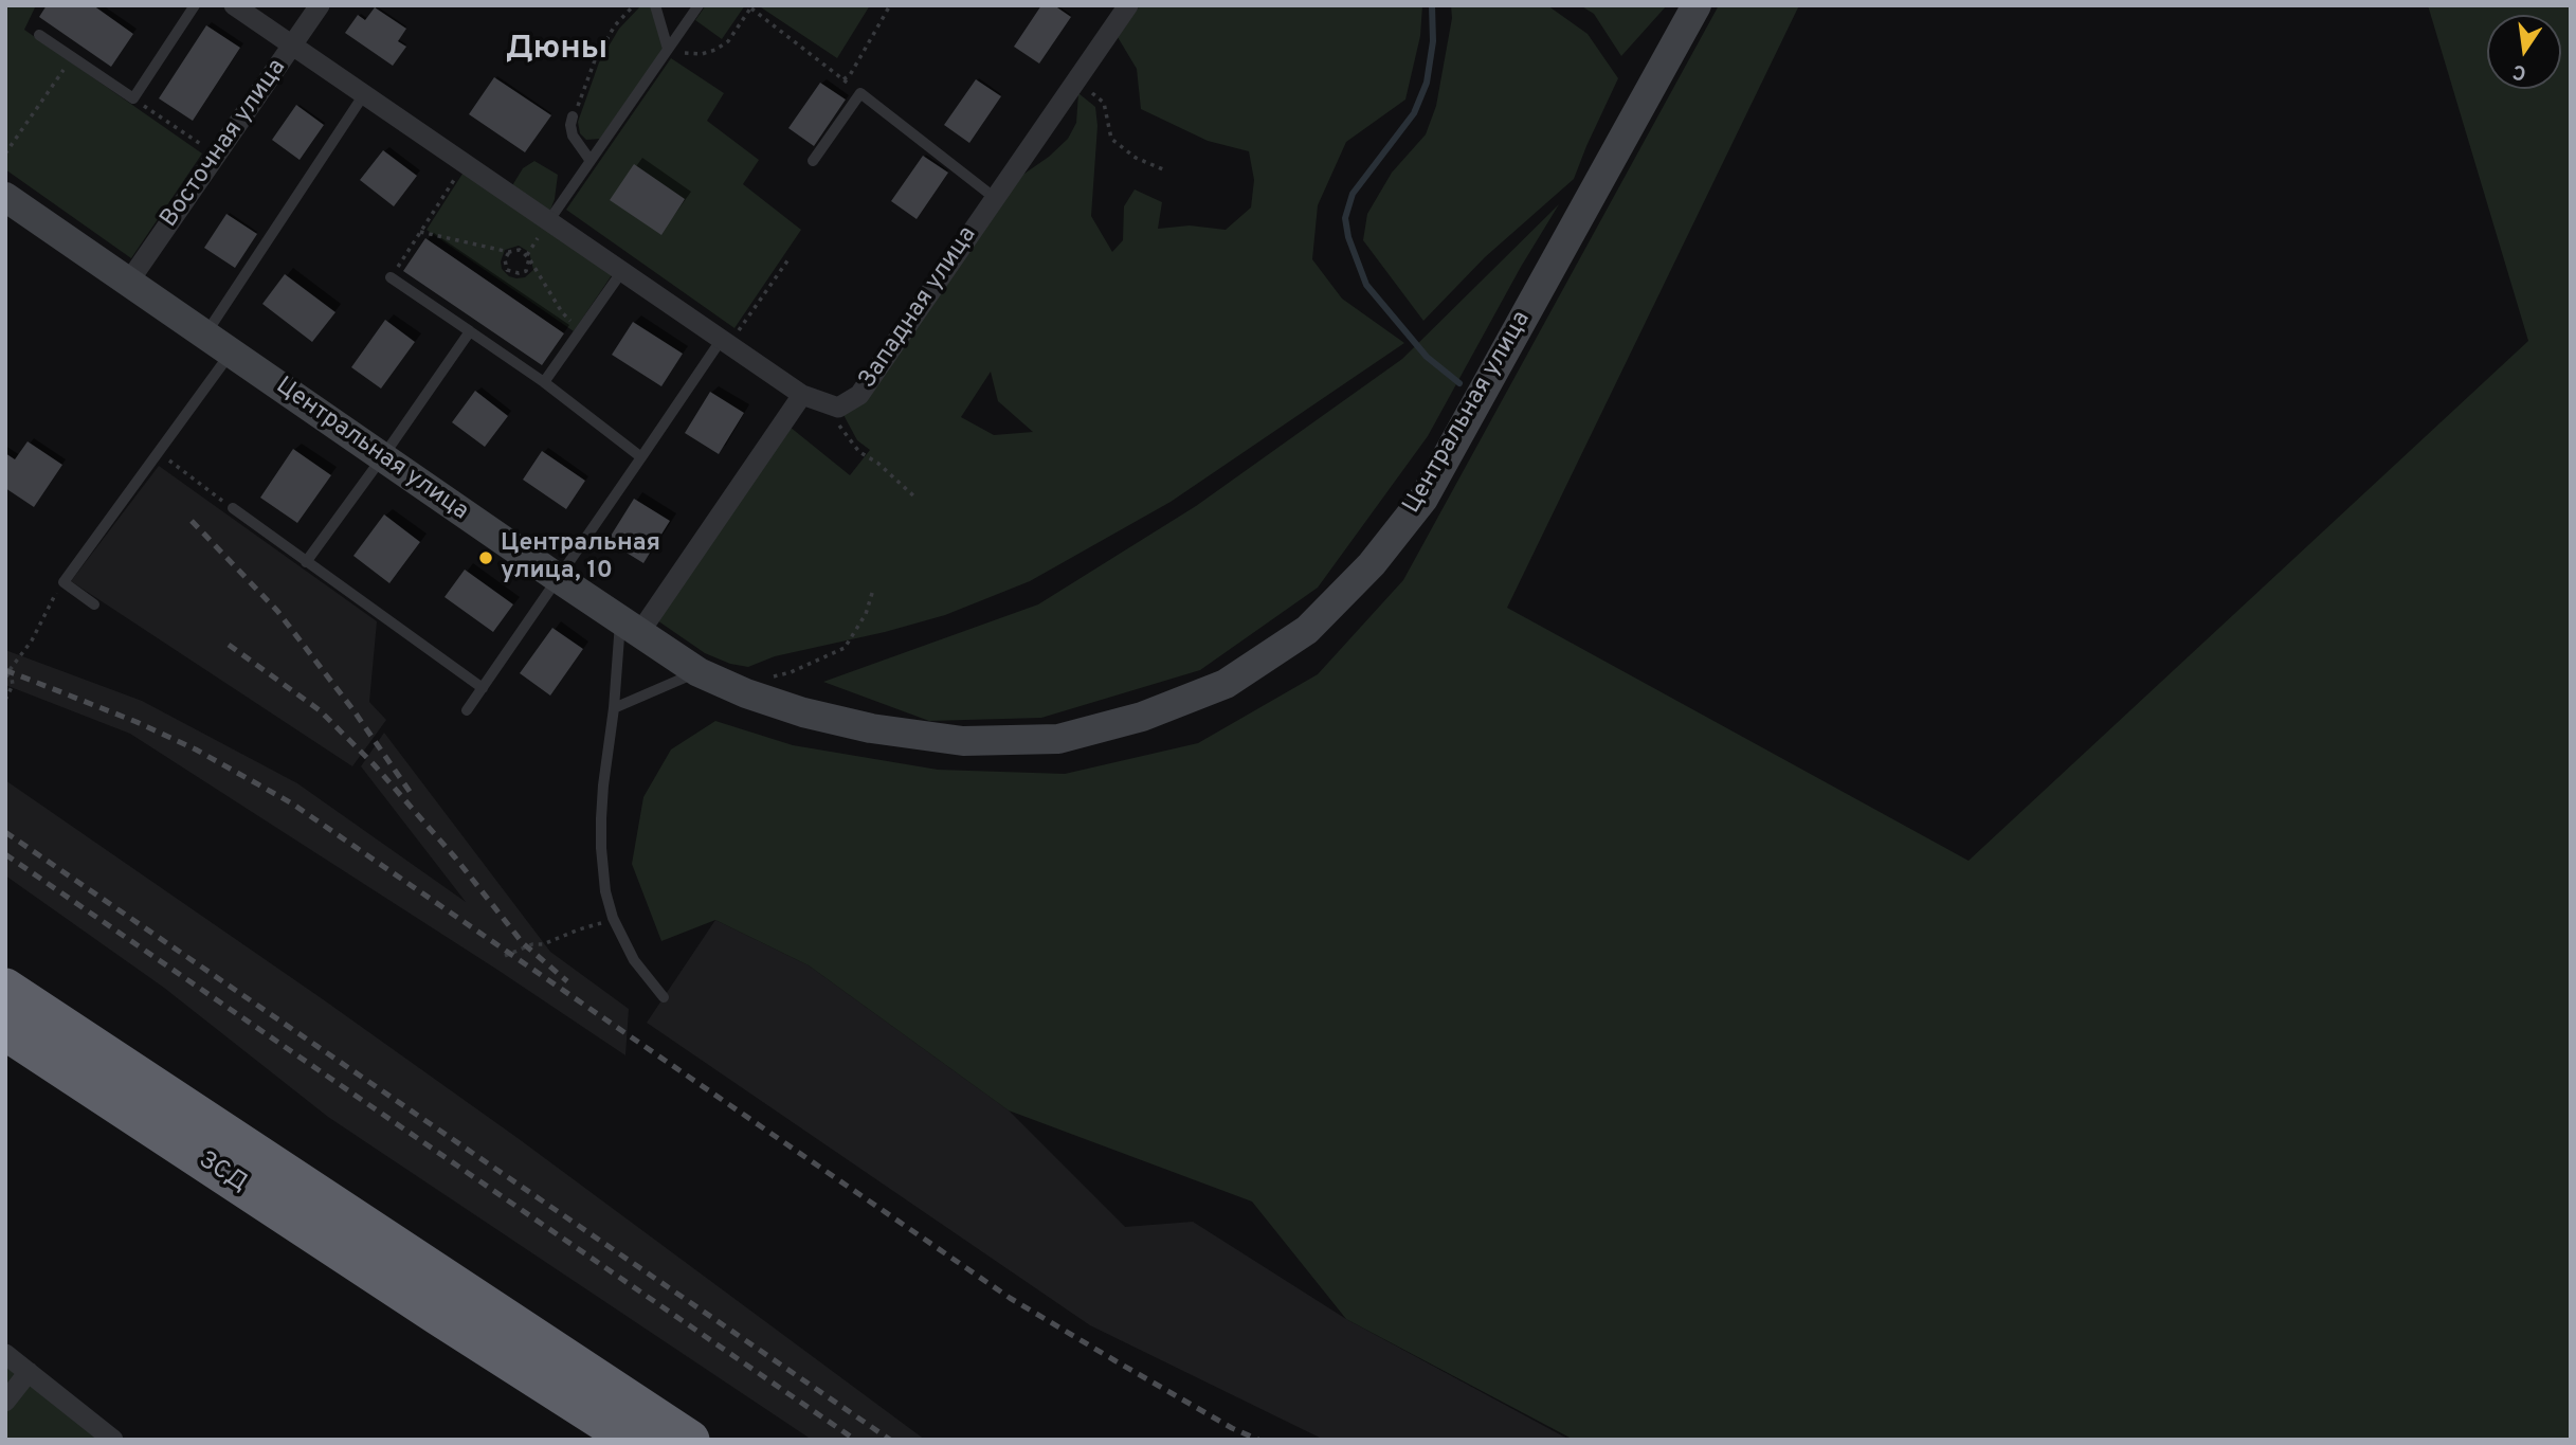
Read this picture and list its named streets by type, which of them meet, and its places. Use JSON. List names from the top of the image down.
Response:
{
  "streets": {
    "highway": ["ЗСД"],
    "main road": ["Центральная улица"],
    "street": ["Восточная улица", "Западная улица"]
  },
  "crossings": [
    ["Восточная улица", "Центральная улица"]
  ],
  "districts": ["Дюны"],
  "places": ["Центральная улица, 10"],
  "north": "bottom"
}
